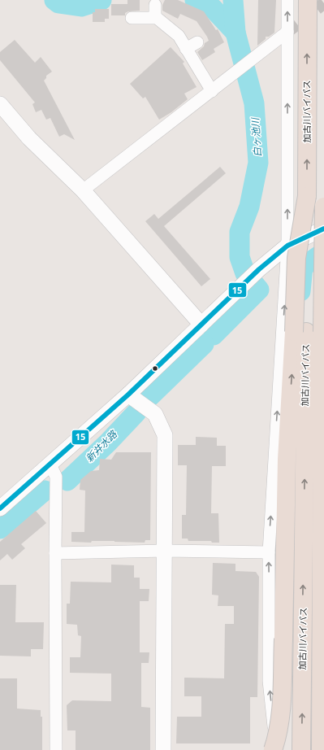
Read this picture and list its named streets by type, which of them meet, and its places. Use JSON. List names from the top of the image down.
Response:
{
  "streets": {
    "highway": ["加古川バイパス"]
  },
  "water": ["白ヶ池川", "新井水路"],
  "lines": ["transit line 15"]
}
